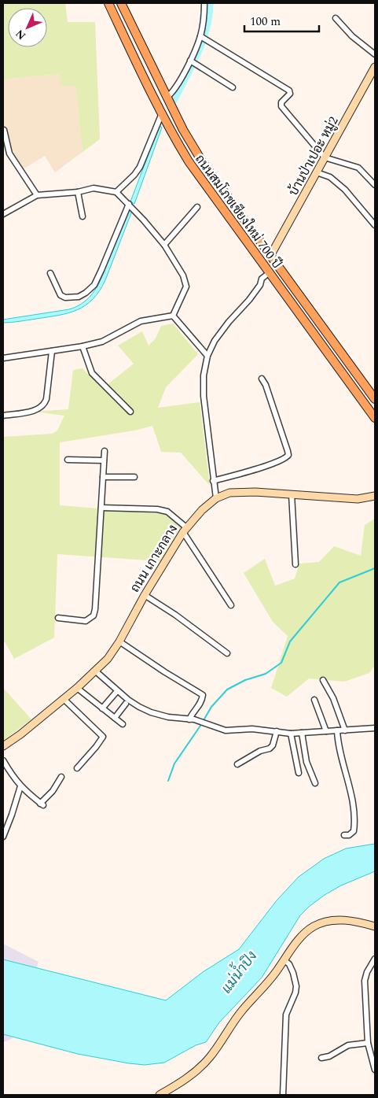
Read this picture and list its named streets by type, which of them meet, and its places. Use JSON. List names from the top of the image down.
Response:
{
  "streets": {
    "main road": ["ถนนสมโภชเชียงใหม่ 700 ปี"],
    "street": ["บ้านป่าเปอะ หมู่2", "ถนน เกาะกลาง"]
  },
  "crossings": [
    ["บ้านป่าเปอะ หมู่2", "ถนนสมโภชเชียงใหม่ 700 ปี"]
  ],
  "water": ["แม่น้ำปิง"],
  "scale_bar": "100 m",
  "north": "bottom left"
}
